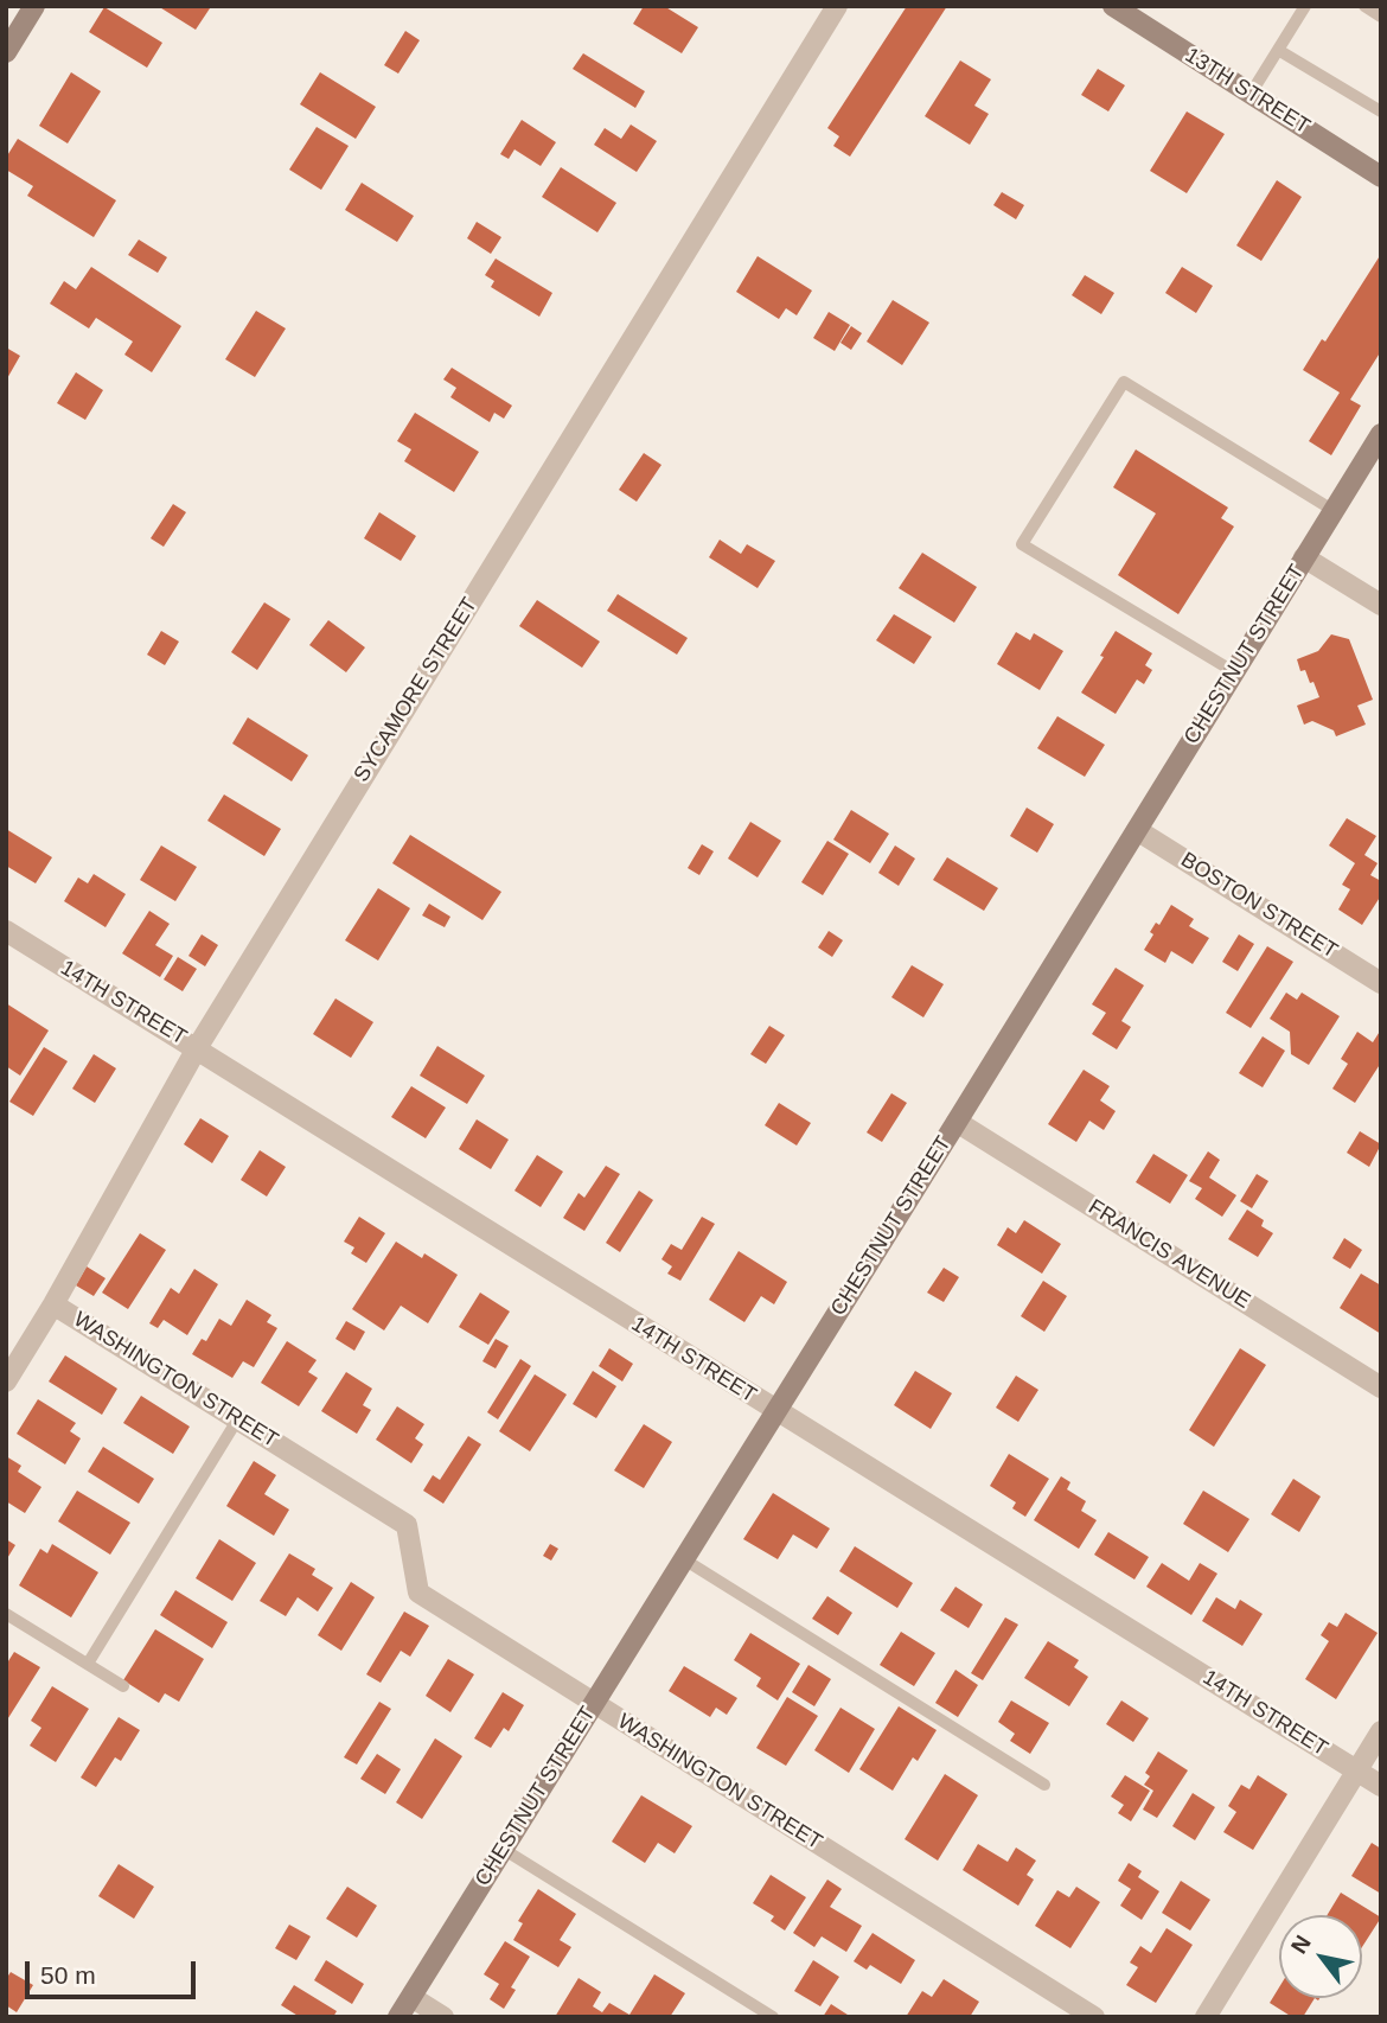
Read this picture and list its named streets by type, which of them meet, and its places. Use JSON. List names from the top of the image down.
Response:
{
  "streets": {
    "street": [
      "13TH STREET",
      "CHESTNUT STREET",
      "SYCAMORE STREET",
      "BOSTON STREET",
      "14TH STREET",
      "FRANCIS AVENUE",
      "WASHINGTON STREET"
    ]
  },
  "crossings": [
    ["CHESTNUT STREET", "BOSTON STREET"],
    ["CHESTNUT STREET", "14TH STREET"],
    ["CHESTNUT STREET", "FRANCIS AVENUE"],
    ["CHESTNUT STREET", "WASHINGTON STREET"],
    ["SYCAMORE STREET", "14TH STREET"],
    ["SYCAMORE STREET", "WASHINGTON STREET"]
  ],
  "scale_bar": "50 m",
  "north": "top left"
}
